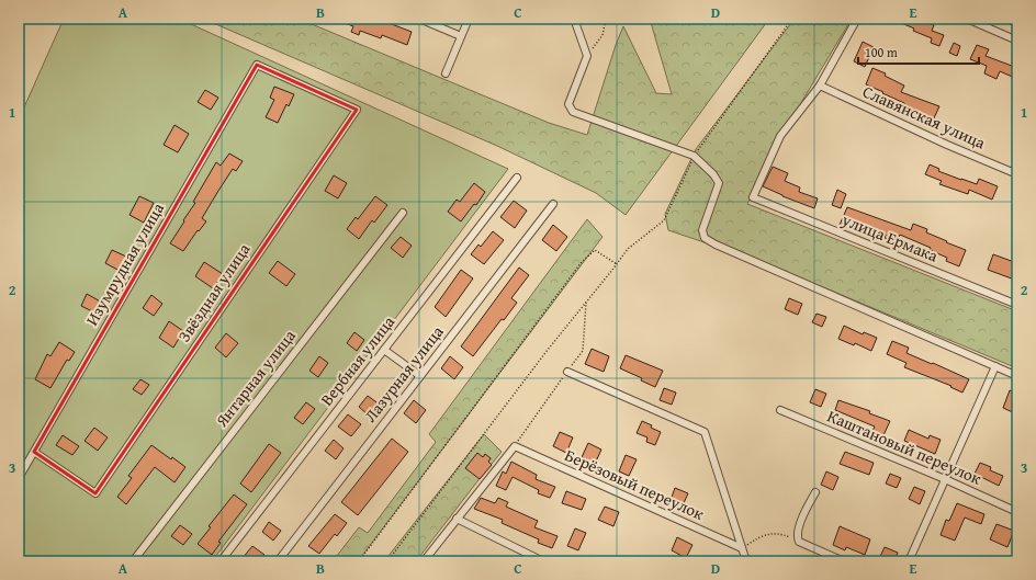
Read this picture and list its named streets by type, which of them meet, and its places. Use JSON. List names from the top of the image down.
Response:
{
  "streets": {
    "street": [
      "Славянская улица",
      "улица Ермака",
      "Изумрудная улица",
      "Звёздная улица",
      "Вербная улица",
      "Лазурная улица",
      "Янтарная улица",
      "Каштановый переулок",
      "Берёзовый переулок"
    ]
  },
  "crossings": [
    ["Славянская улица", "улица Ермака"],
    ["Изумрудная улица", "Звёздная улица"]
  ],
  "scale_bar": "100 m",
  "grid": {
    "columns": [
      "A",
      "B",
      "C",
      "D",
      "E"
    ],
    "rows": ["1", "2", "3"]
  }
}
